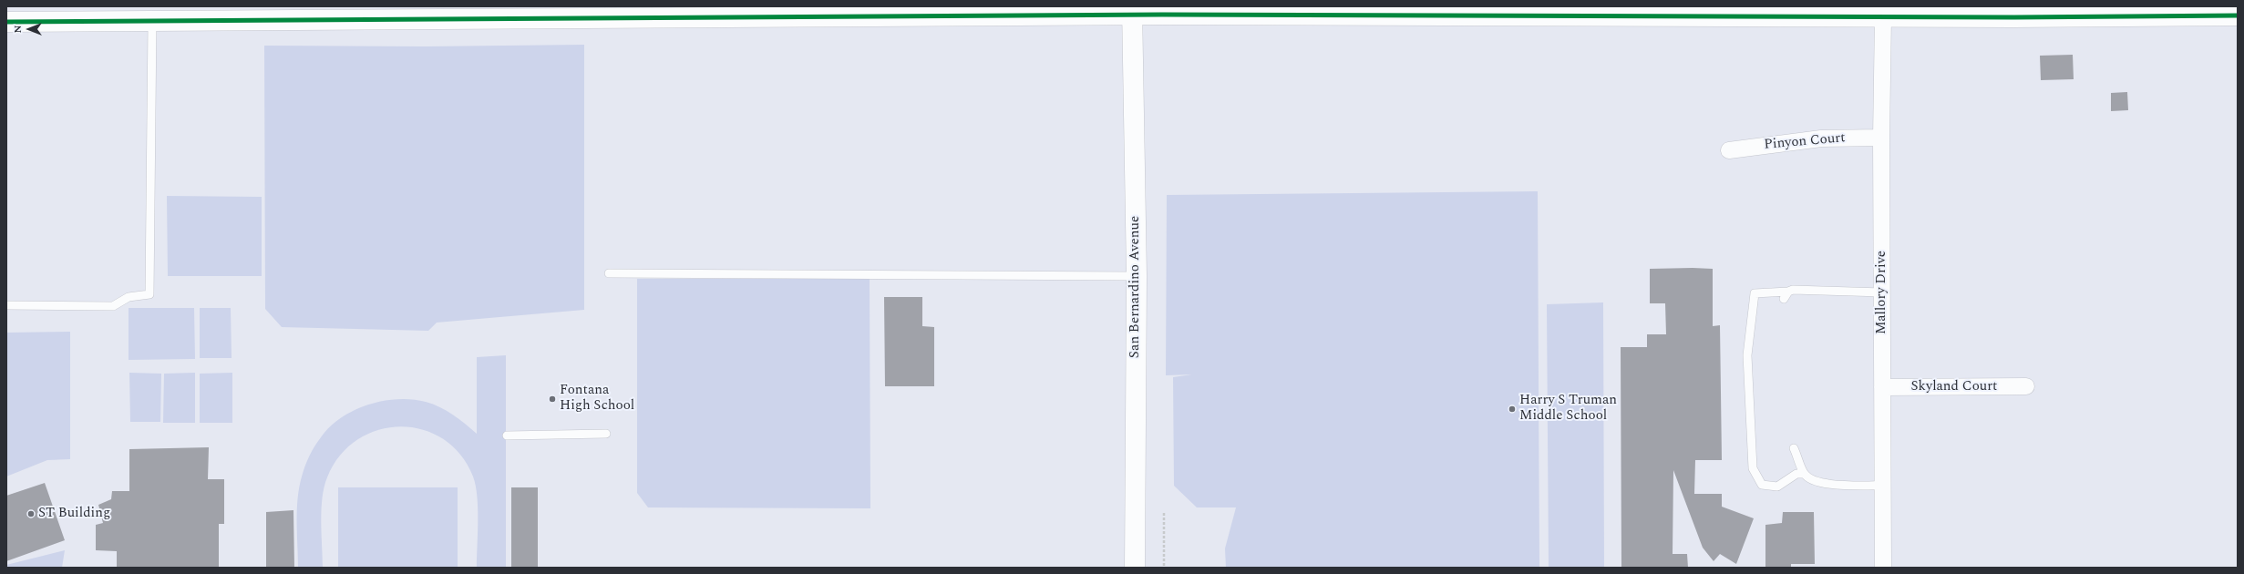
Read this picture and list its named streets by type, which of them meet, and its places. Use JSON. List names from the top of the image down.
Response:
{
  "streets": {
    "street": [
      "Pinyon Court",
      "San Bernardino Avenue",
      "Mallory Drive",
      "Skyland Court"
    ]
  },
  "crossings": [
    ["Pinyon Court", "Mallory Drive"],
    ["Mallory Drive", "Skyland Court"]
  ],
  "places": ["Fontana High School", "Harry S Truman Middle School", "ST Building"],
  "north": "left"
}
